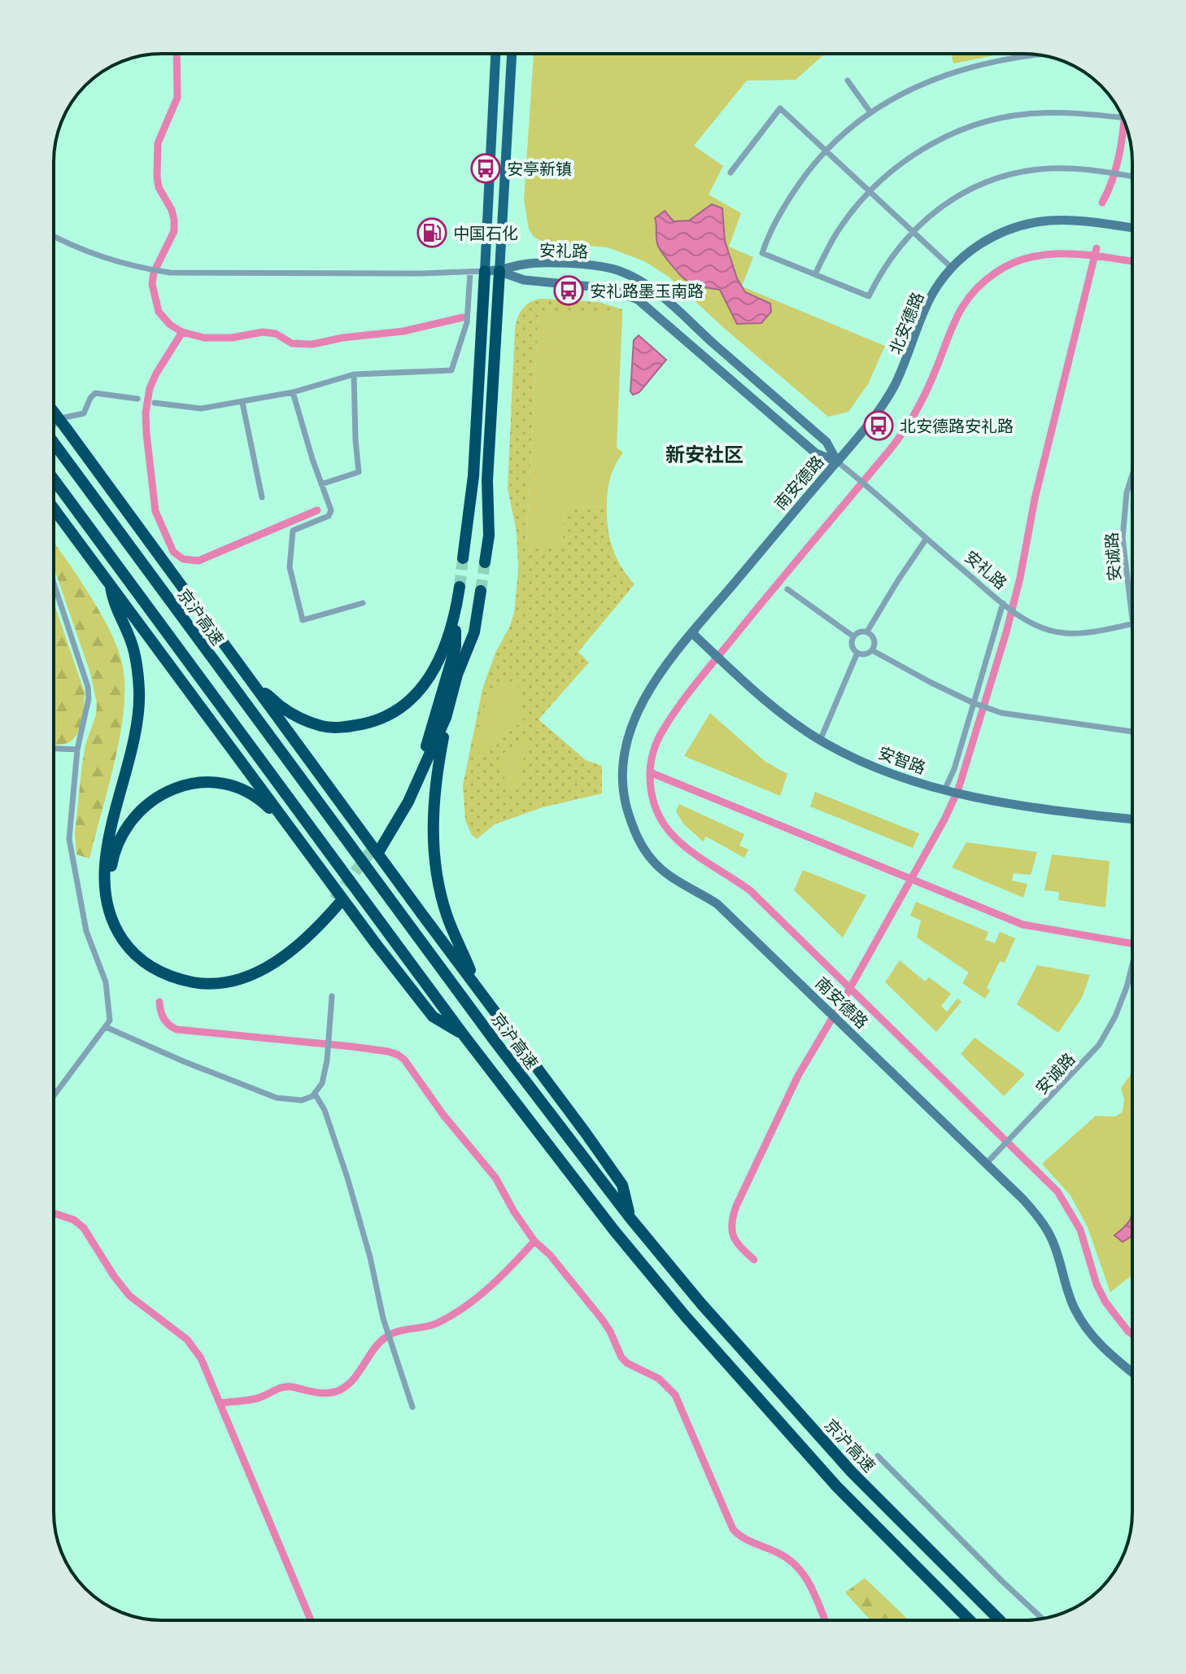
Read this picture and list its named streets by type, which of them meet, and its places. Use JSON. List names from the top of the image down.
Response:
{
  "streets": {
    "highway": ["京沪高速"],
    "street": [
      "安礼路",
      "北安德路",
      "南安德路",
      "安诚路",
      "安智路"
    ]
  },
  "crossings": [
    ["安礼路", "北安德路"],
    ["安礼路", "南安德路"],
    ["北安德路", "南安德路"],
    ["南安德路", "安诚路"],
    ["南安德路", "安智路"]
  ],
  "districts": ["新安社区"],
  "places": {
    "bus stop": ["安亭新镇", "安礼路墨玉南路", "北安德路安礼路"],
    "fuel station": ["中国石化"]
  }
}
